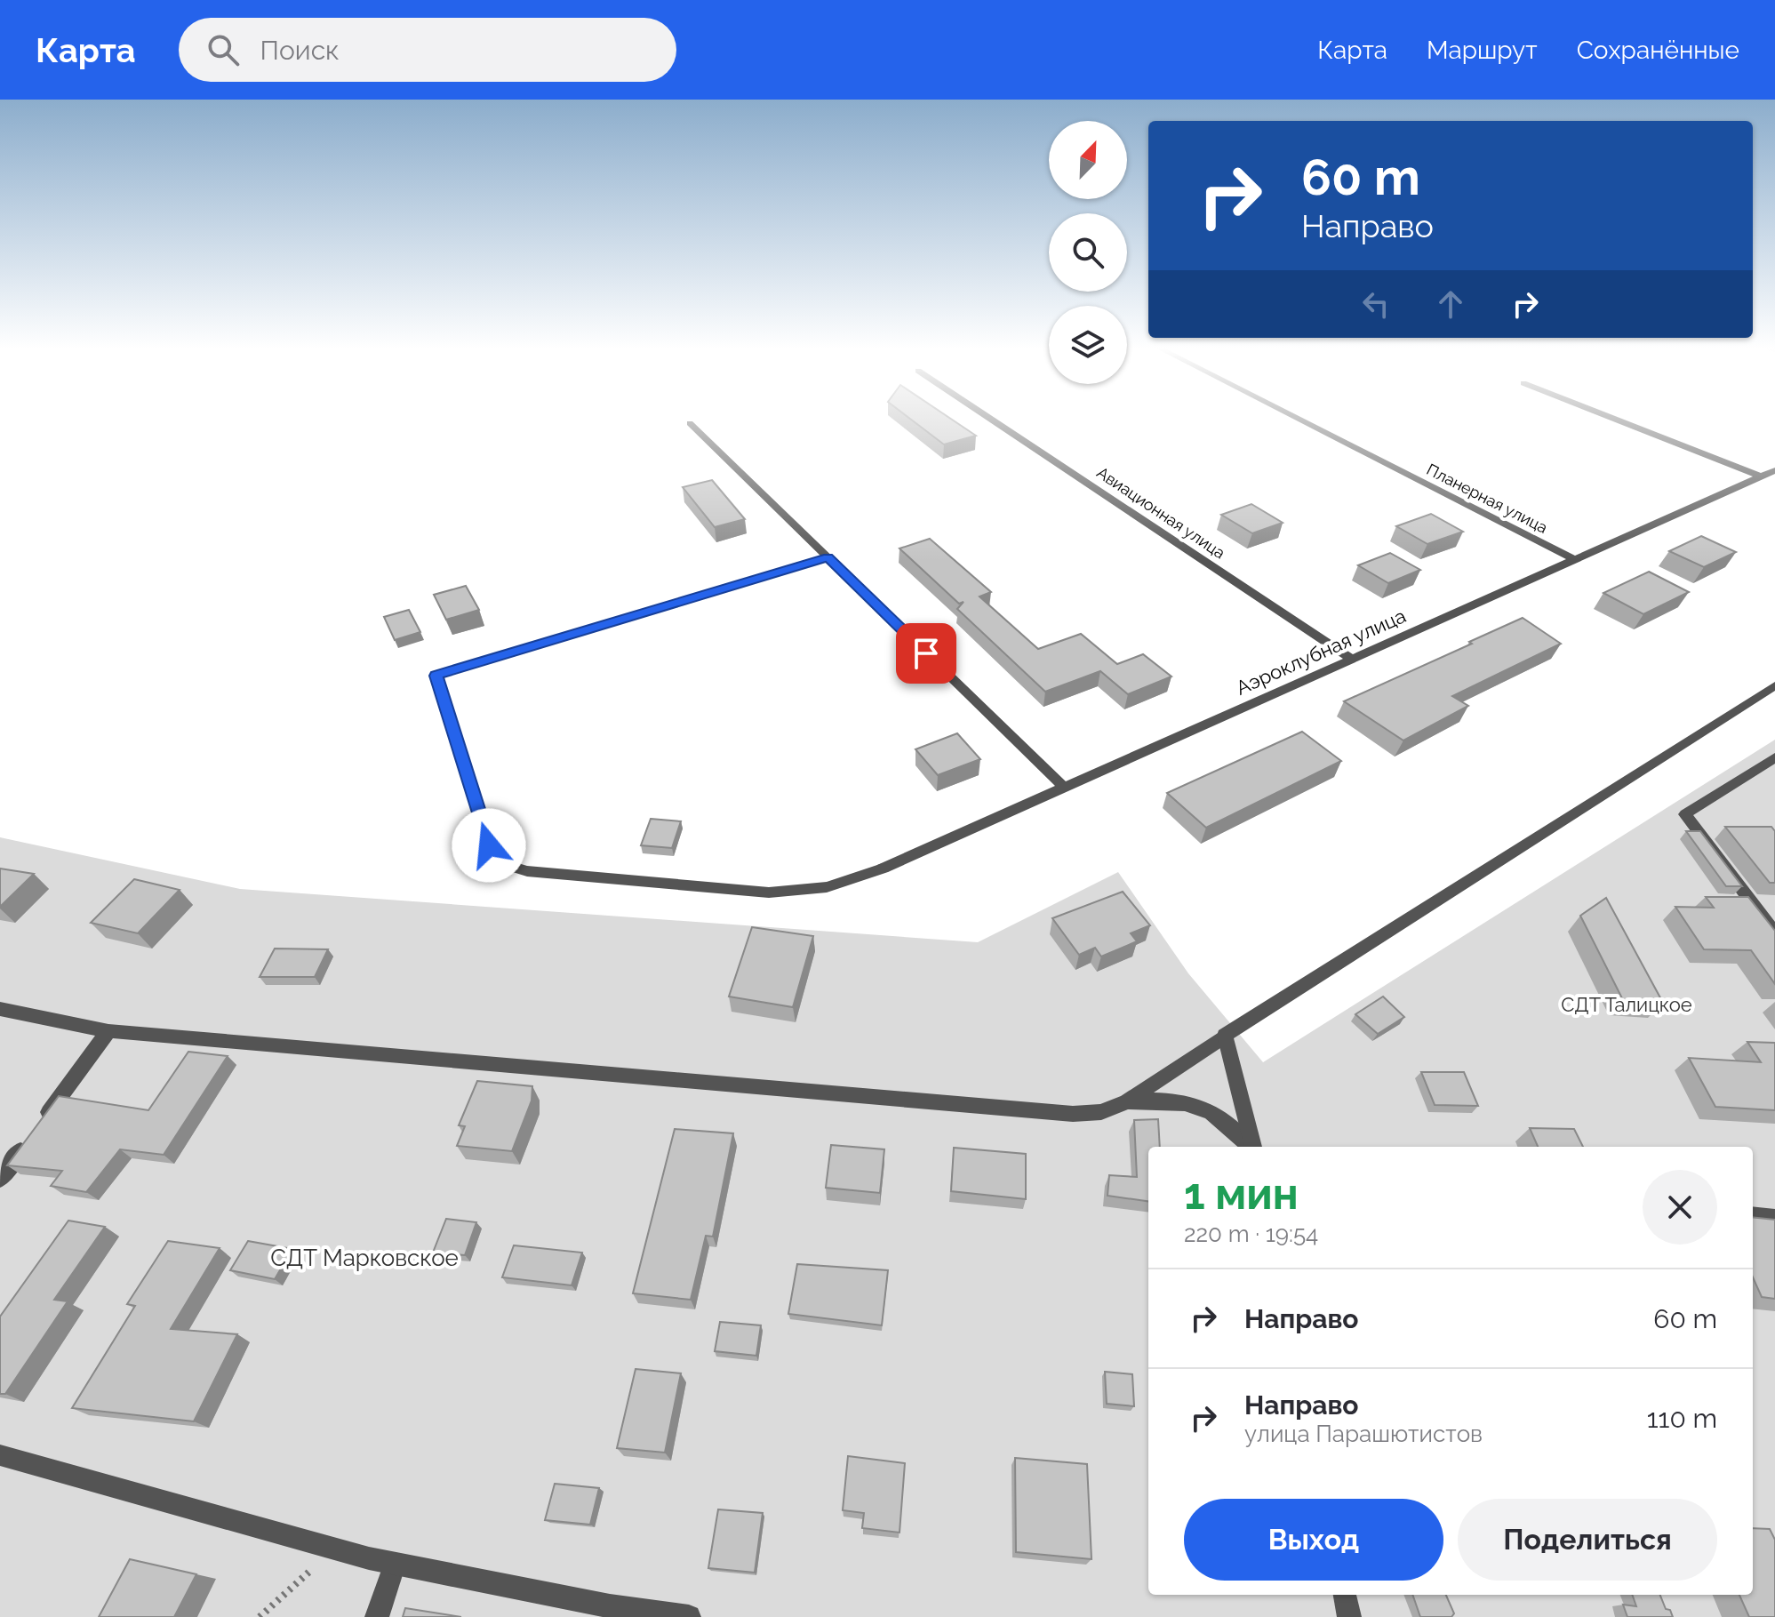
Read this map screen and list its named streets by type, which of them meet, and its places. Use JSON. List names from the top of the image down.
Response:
{
  "streets": {
    "street": ["Планерная улица", "Авиационная улица", "Аэроклубная улица"]
  },
  "crossings": [
    ["Планерная улица", "Аэроклубная улица"],
    ["Авиационная улица", "Аэроклубная улица"]
  ],
  "parks": ["СДТ Талицкое", "СДТ Марковское"],
  "north": "top right",
  "page": {
    "header": "Карта",
    "search": "Поиск",
    "nav": ["Карта", "Маршрут", "Сохранённые"],
    "turn": ["60 m", "Направо"],
    "heading": ["1 мин", "220 m · 19:54"],
    "list": [
      {
        "name": "Направо",
        "value": "60 m"
      },
      {
        "name": "Направо",
        "note": "улица Парашютистов",
        "value": "110 m"
      }
    ],
    "buttons": ["Выход", "Поделиться"]
  }
}
